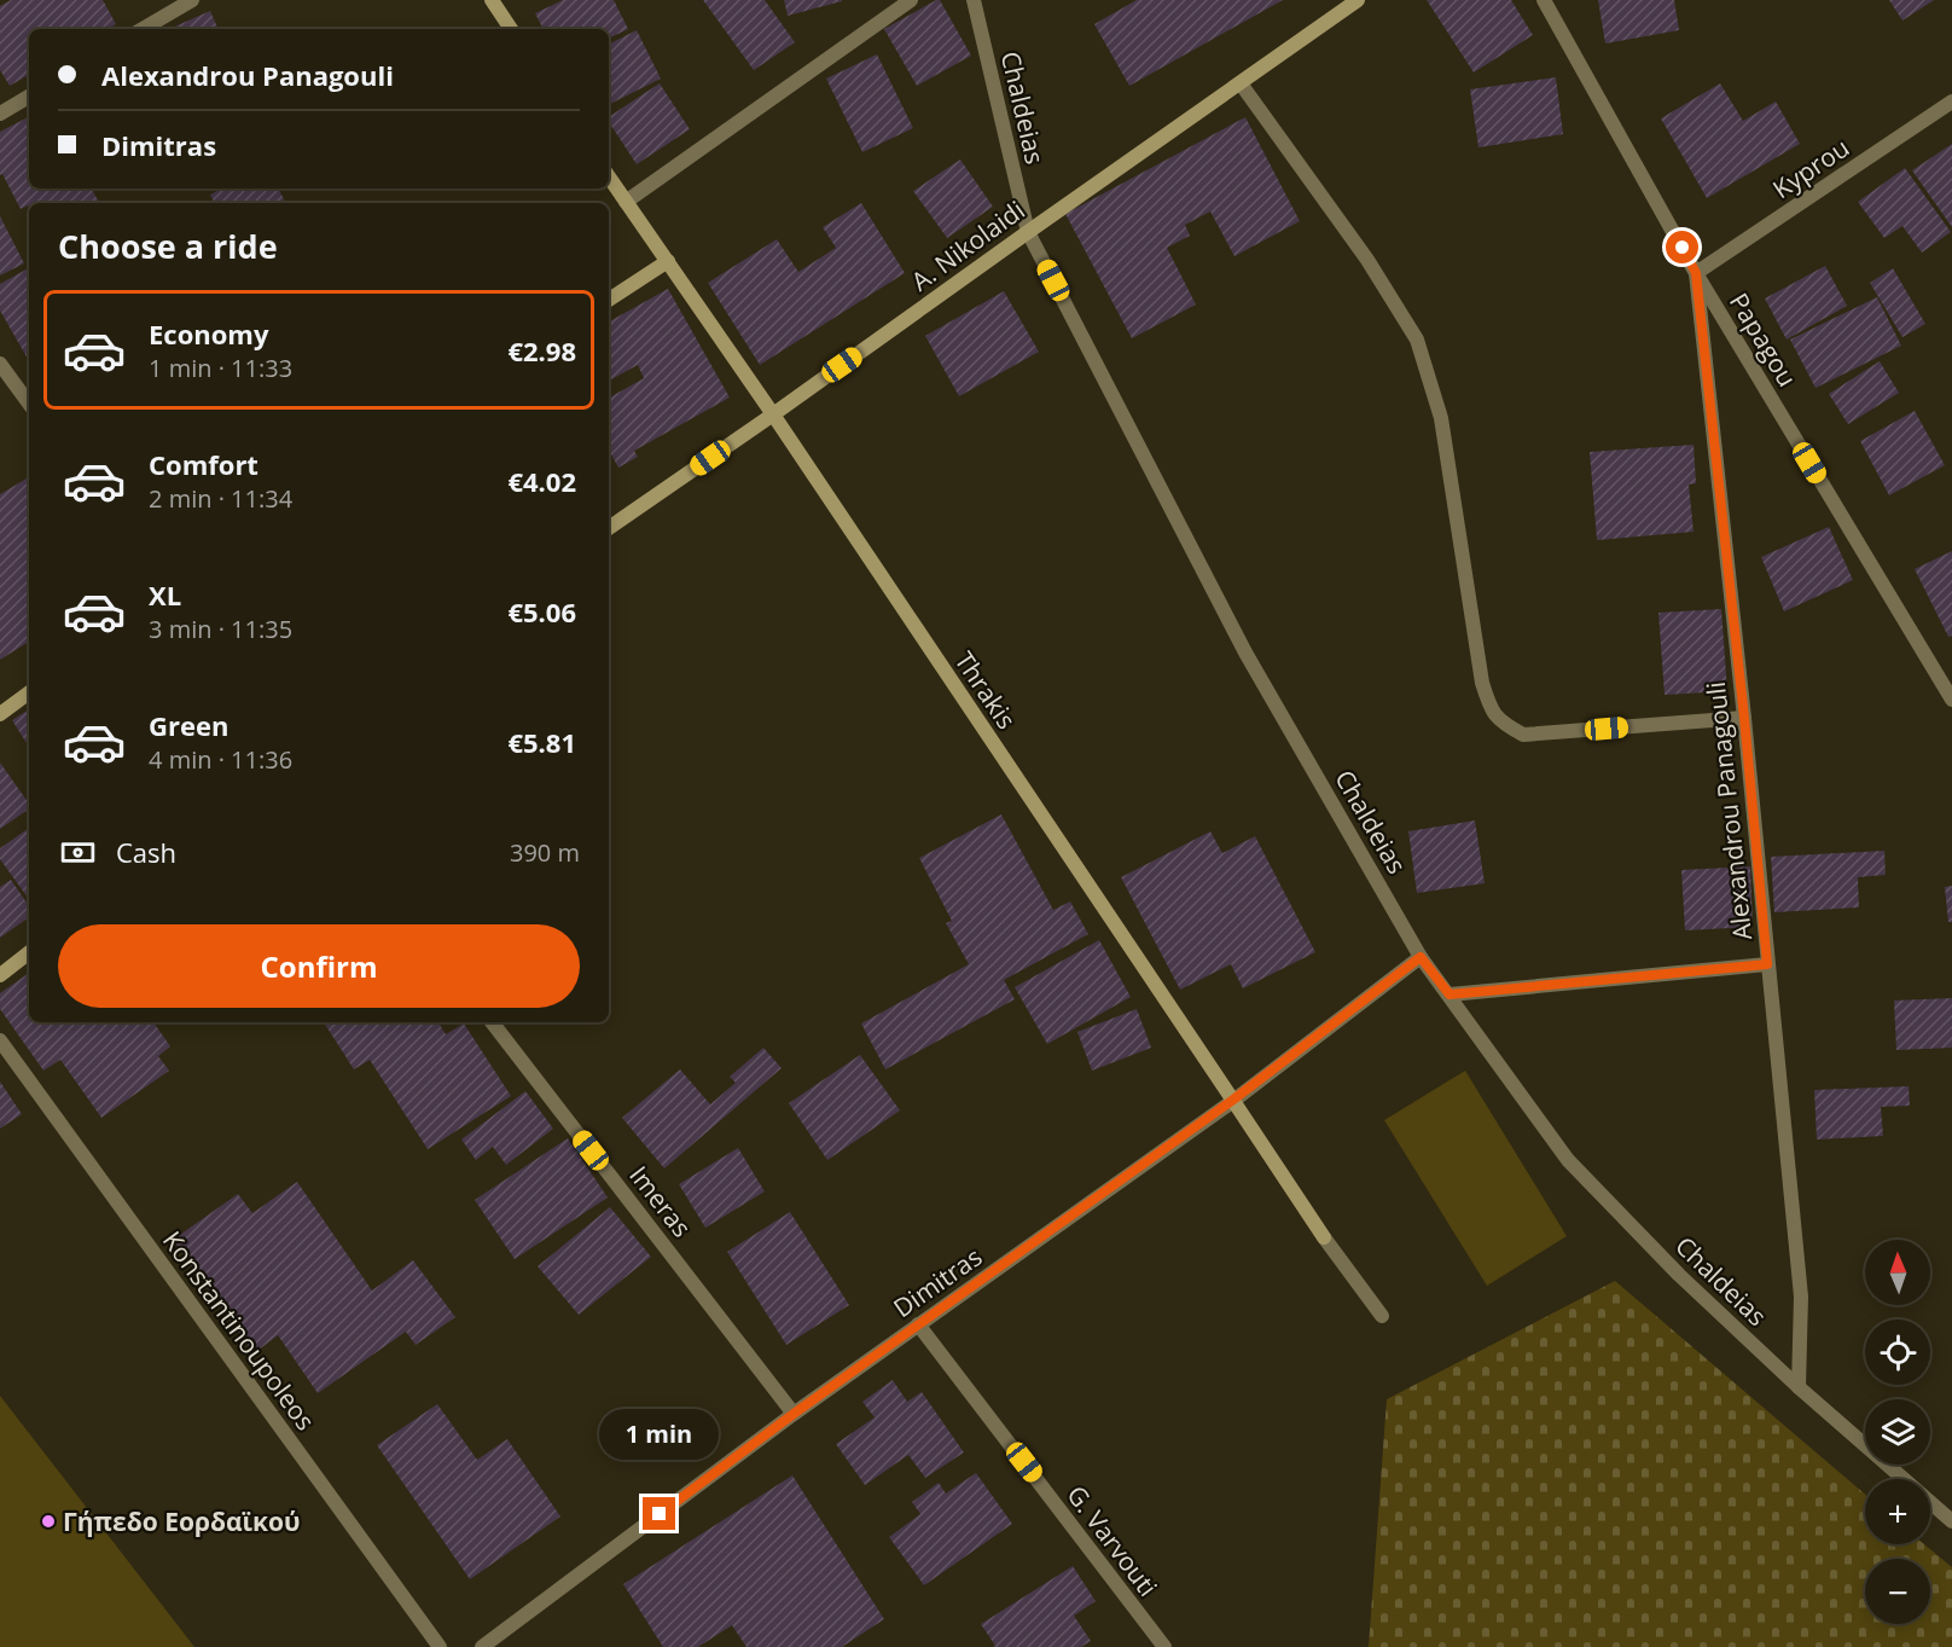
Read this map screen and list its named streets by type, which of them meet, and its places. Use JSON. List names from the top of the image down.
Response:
{
  "streets": {
    "street": [
      "Chaldeias",
      "Kyprou",
      "A. Nikolaidi",
      "Papagou",
      "Thrakis",
      "Alexandrou Panagouli",
      "Imeras",
      "Dimitras",
      "Konstantinoupoleos",
      "G. Varvouti"
    ]
  },
  "crossings": [
    ["Chaldeias", "A. Nikolaidi"],
    ["Chaldeias", "Alexandrou Panagouli"],
    ["Chaldeias", "Dimitras"],
    ["Kyprou", "Papagou"],
    ["Kyprou", "Alexandrou Panagouli"],
    ["A. Nikolaidi", "Thrakis"],
    ["Papagou", "Alexandrou Panagouli"],
    ["Thrakis", "Dimitras"],
    ["Imeras", "Dimitras"],
    ["Dimitras", "G. Varvouti"]
  ],
  "places": ["Γήπεδο Εορδαϊκού"],
  "north": "top",
  "page": {
    "banner": ["Alexandrou Panagouli", "Dimitras"],
    "heading": "Choose a ride",
    "list": [
      {
        "name": "Economy",
        "note": "1 min · 11:33",
        "value": "€2.98"
      },
      {
        "name": "Comfort",
        "note": "2 min · 11:34",
        "value": "€4.02"
      },
      {
        "name": "XL",
        "note": "3 min · 11:35",
        "value": "€5.06"
      },
      {
        "name": "Green",
        "note": "4 min · 11:36",
        "value": "€5.81"
      }
    ],
    "pay": ["Cash", "390 m"],
    "buttons": "Confirm",
    "map_buttons": ["+", "−"],
    "bubble": "1 min"
  }
}
